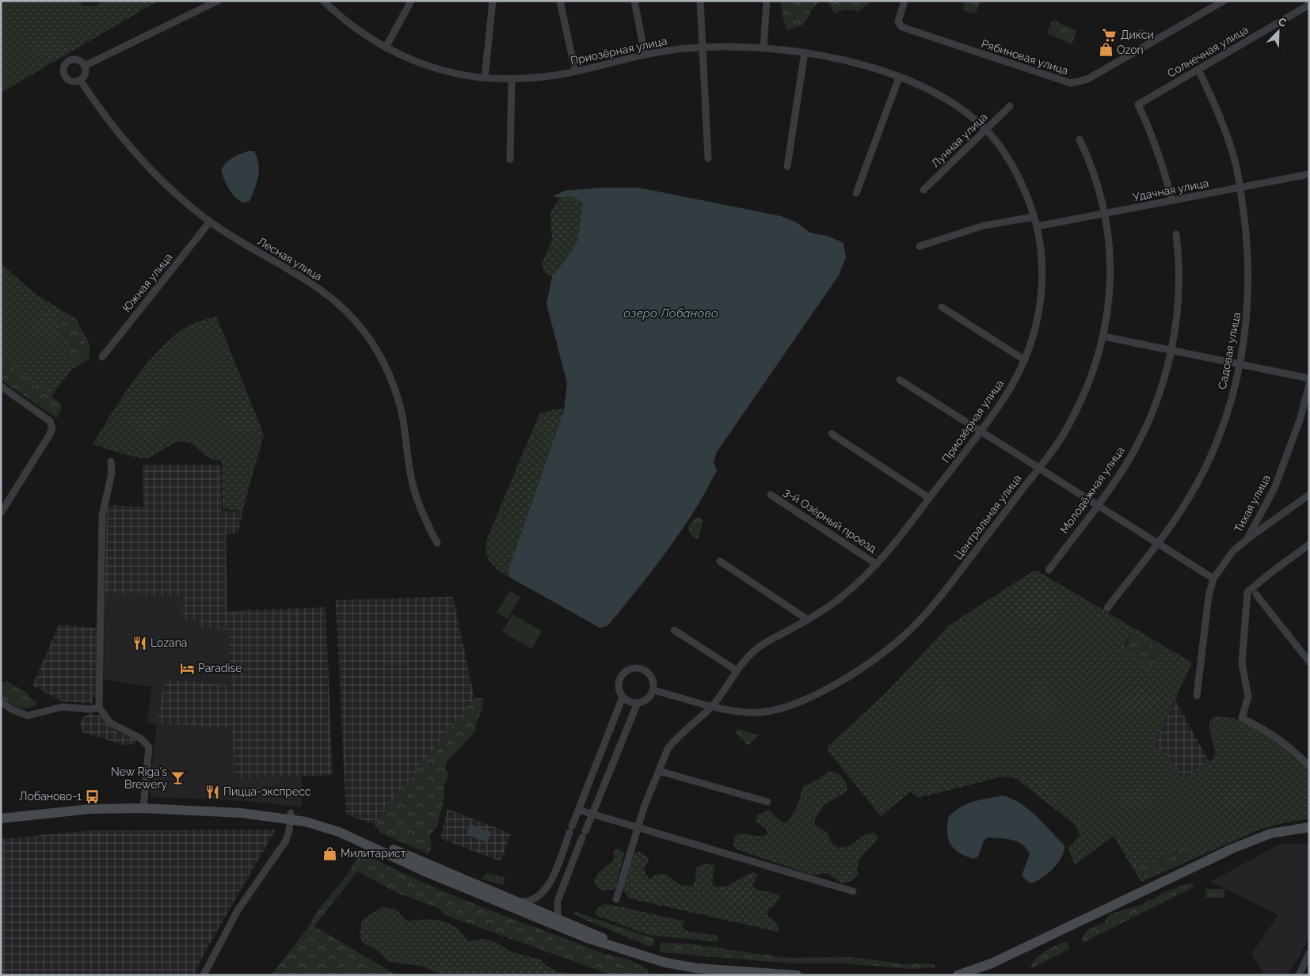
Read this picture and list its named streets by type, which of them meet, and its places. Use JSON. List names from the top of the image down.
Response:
{
  "streets": {
    "street": [
      "Приозёрная улица",
      "Солнечная улица",
      "Рябиновая улица",
      "Лунная улица",
      "Удачная улица",
      "Лесная улица",
      "Южная улица",
      "Садовая улица",
      "Молодёжная улица",
      "Тихая улица",
      "Центральная улица",
      "3-й Озёрный проезд"
    ]
  },
  "crossings": [
    ["Приозёрная улица", "Лунная улица"],
    ["Приозёрная улица", "Удачная улица"],
    ["Приозёрная улица", "Центральная улица"],
    ["Приозёрная улица", "3-й Озёрный проезд"],
    ["Солнечная улица", "Удачная улица"],
    ["Солнечная улица", "Садовая улица"],
    ["Удачная улица", "Садовая улица"],
    ["Удачная улица", "Центральная улица"],
    ["Лесная улица", "Южная улица"]
  ],
  "water": ["озеро Лобаново"],
  "places": {
    "supermarket": ["Дикси"],
    "shop": ["Ozon", "Милитарист"],
    "restaurant": ["Lozana", "Пицца-экспресс"],
    "hotel": ["Paradise"],
    "bar": ["New Riga's Brewery"],
    "bus stop": ["Лобаново-1"]
  },
  "north": "top right"
}
